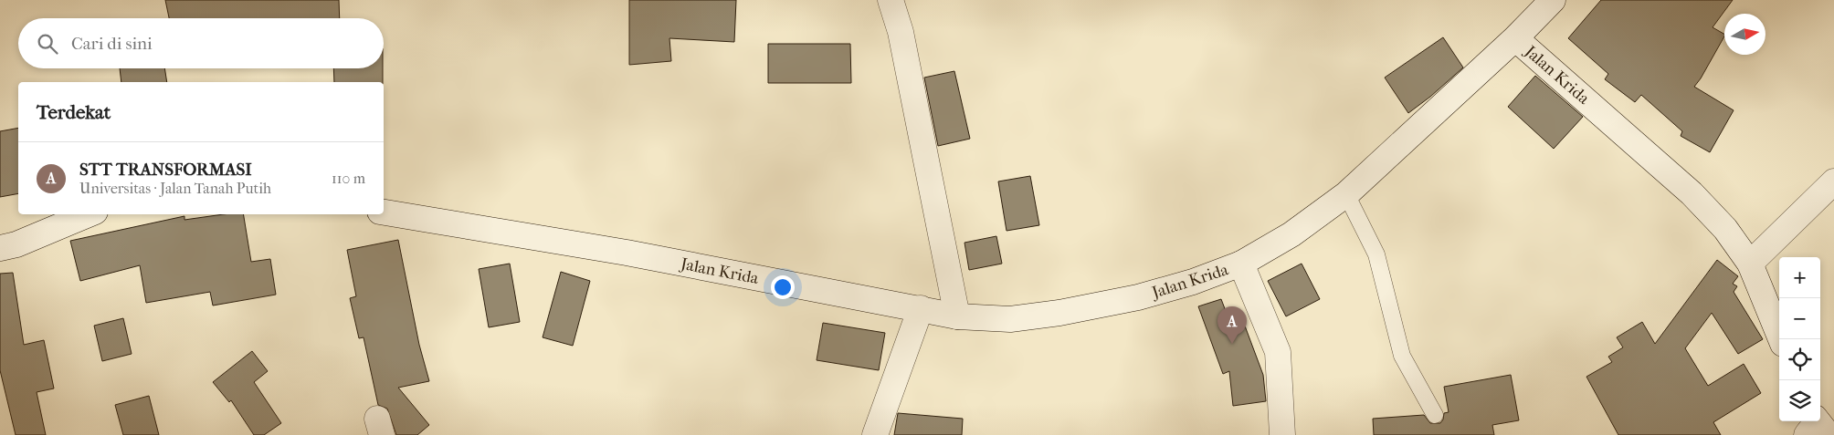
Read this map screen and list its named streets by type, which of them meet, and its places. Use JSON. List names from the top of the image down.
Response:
{
  "streets": {
    "street": ["Jalan Krida"]
  },
  "north": "right",
  "page": {
    "search": "Cari di sini",
    "heading": "Terdekat",
    "list": [
      {
        "mark": "A",
        "name": "STT TRANSFORMASI",
        "note": "Universitas · Jalan Tanah Putih",
        "value": "110 m"
      }
    ],
    "map_buttons": ["+", "−"],
    "pins": "A"
  }
}
